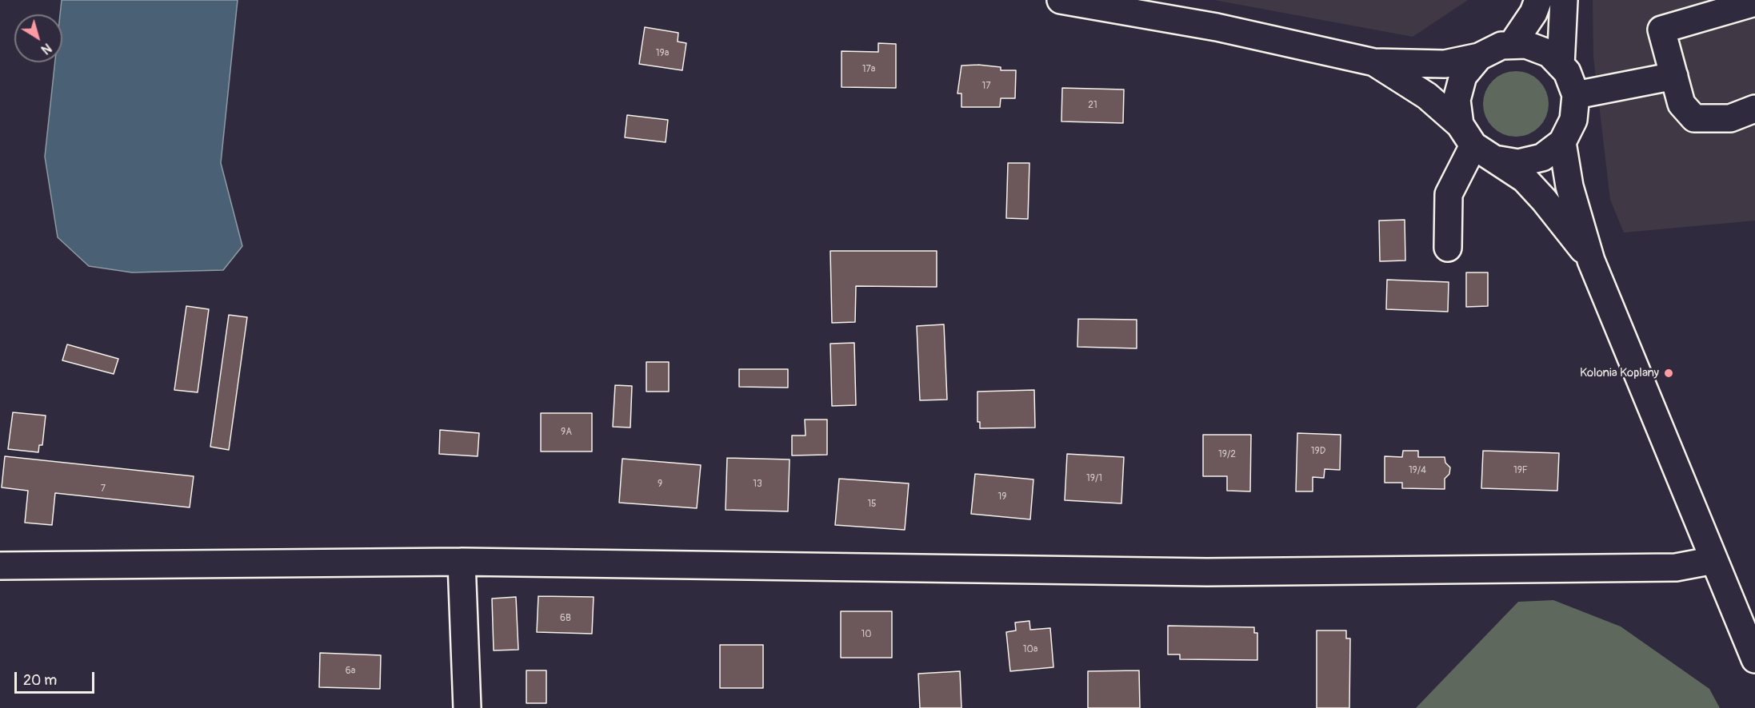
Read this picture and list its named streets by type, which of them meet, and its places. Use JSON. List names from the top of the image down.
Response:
{
  "places": ["Kolonia Koplany"],
  "house_numbers": [
    "19a",
    "17a",
    "17",
    "21",
    "9A",
    "19D",
    "19/2",
    "19/4",
    "19F",
    "19/1",
    "9",
    "13",
    "7",
    "19",
    "15",
    "6B",
    "10",
    "10a",
    "6a"
  ],
  "scale_bar": "20 m",
  "north": "bottom right"
}
